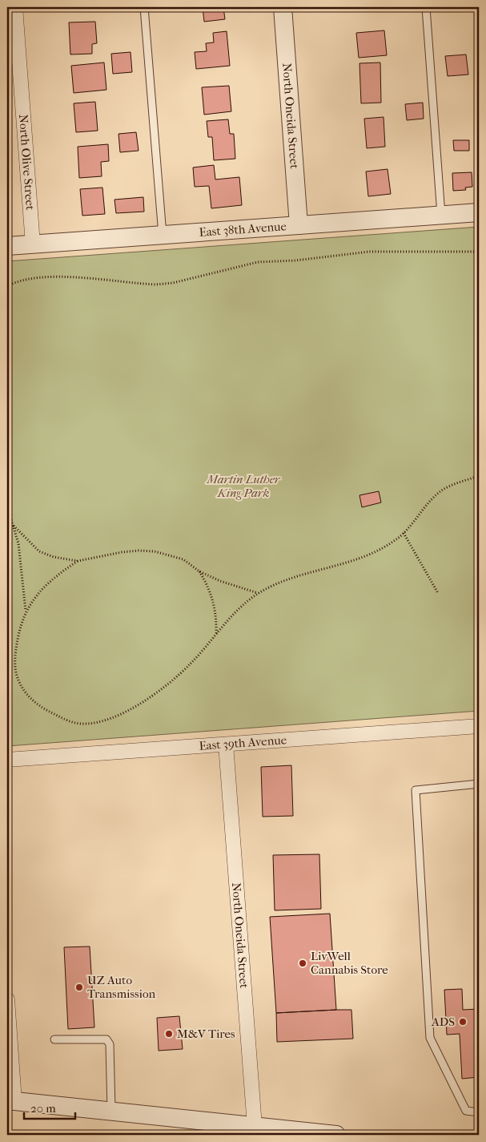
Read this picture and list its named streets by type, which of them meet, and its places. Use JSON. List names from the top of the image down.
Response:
{
  "streets": {
    "street": [
      "North Oneida Street",
      "North Olive Street",
      "East 38th Avenue",
      "East 39th Avenue"
    ]
  },
  "crossings": [
    ["North Oneida Street", "East 38th Avenue"],
    ["North Oneida Street", "East 39th Avenue"],
    ["North Olive Street", "East 38th Avenue"]
  ],
  "parks": ["Martin Luther King Park"],
  "places": [
    "LivWell Cannabis Store",
    "UZ Auto Transmission",
    "ADS",
    "M&V Tires"
  ],
  "scale_bar": "20 m"
}
